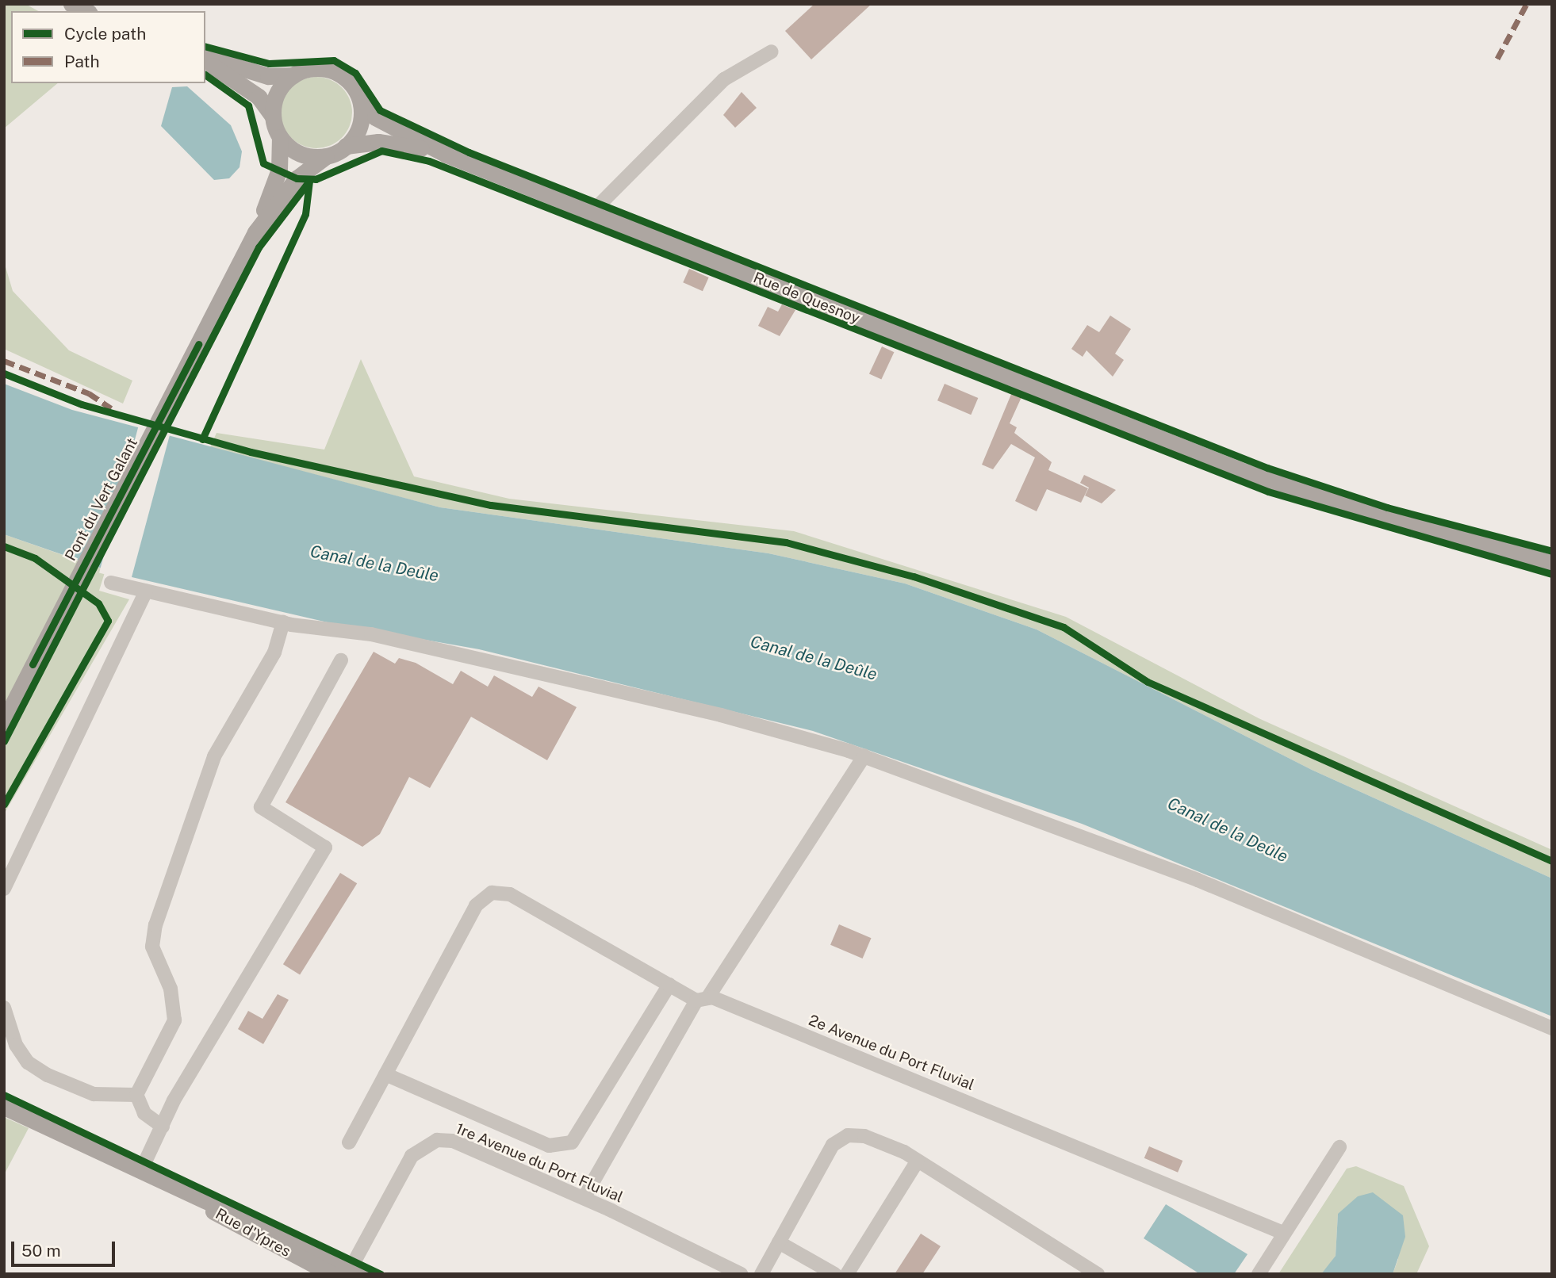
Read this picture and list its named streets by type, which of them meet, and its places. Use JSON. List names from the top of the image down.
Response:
{
  "streets": {
    "main road": ["Rue de Quesnoy", "Pont du Vert Galant", "Rue d'Ypres"],
    "street": ["2e Avenue du Port Fluvial", "1re Avenue du Port Fluvial"]
  },
  "crossings": [
    ["1re Avenue du Port Fluvial", "Rue d'Ypres"]
  ],
  "water": ["Canal de la Deûle"],
  "legend": ["Cycle path", "Path"],
  "scale_bar": "50 m"
}
